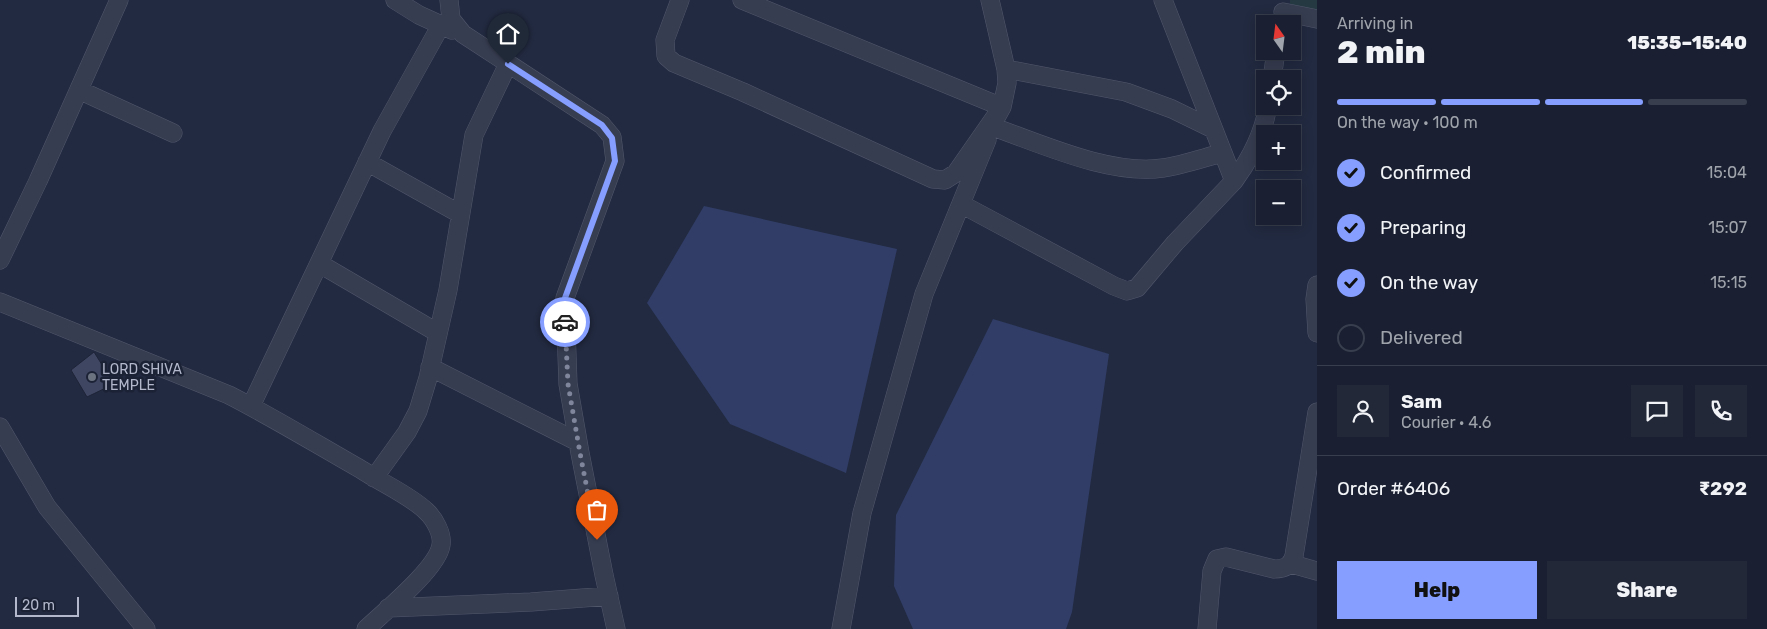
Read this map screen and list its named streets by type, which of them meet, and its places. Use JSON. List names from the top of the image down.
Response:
{
  "places": ["LORD SHIVA TEMPLE"],
  "scale_bar": "20 m",
  "north": "top",
  "page": {
    "heading": ["2 min", "Arriving in", "15:35–15:40"],
    "panel": [
      "Sam",
      "Courier · 4.6",
      "Order #6406",
      "₹292"
    ],
    "map_buttons": ["+", "−"],
    "bar": "On the way · 100 m",
    "list": [
      ["Confirmed", "15:04"],
      ["Preparing", "15:07"],
      ["On the way", "15:15"],
      "Delivered"
    ],
    "buttons": ["Help", "Share"],
    "scale": "20 m"
  }
}
